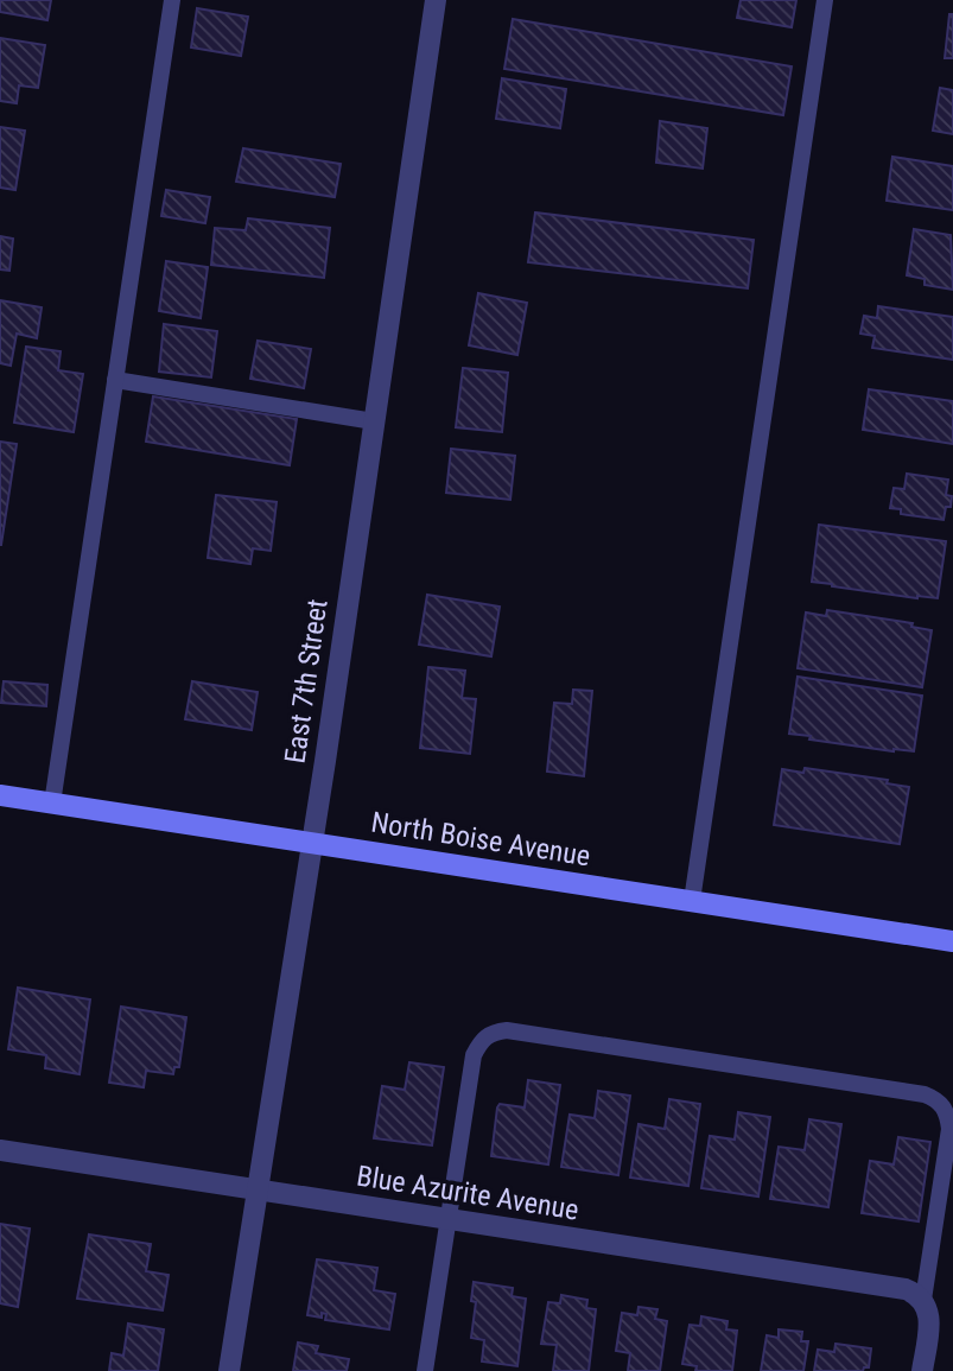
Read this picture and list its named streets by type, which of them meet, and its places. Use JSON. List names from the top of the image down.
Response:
{
  "streets": {
    "street": ["East 7th Street", "North Boise Avenue", "Blue Azurite Avenue"]
  },
  "crossings": [
    ["East 7th Street", "North Boise Avenue"],
    ["East 7th Street", "Blue Azurite Avenue"]
  ]
}
